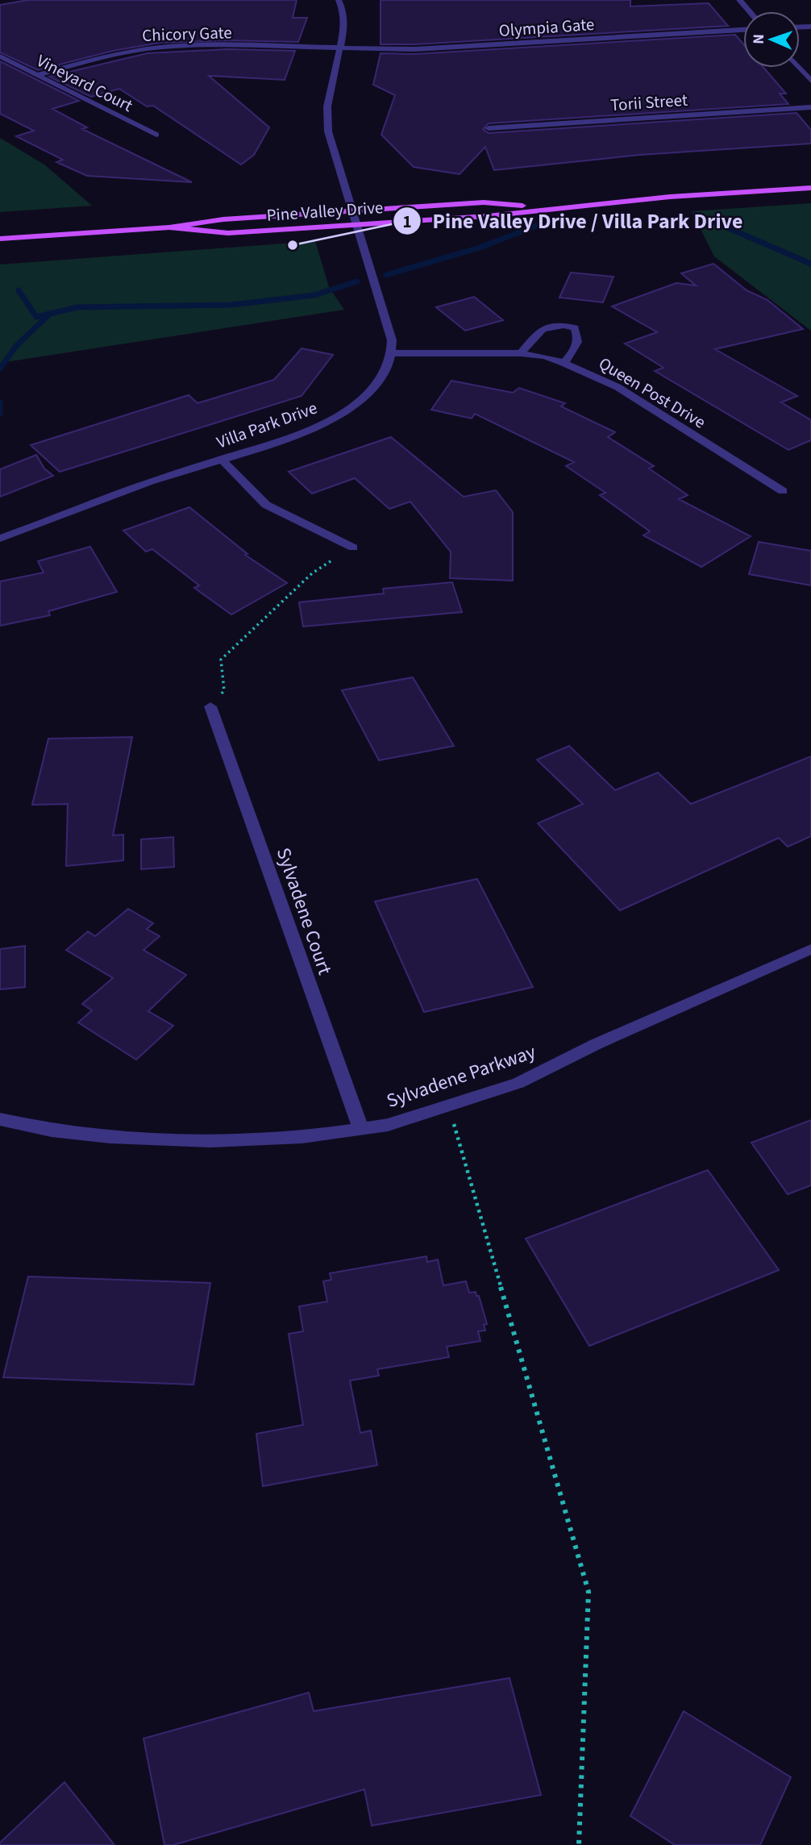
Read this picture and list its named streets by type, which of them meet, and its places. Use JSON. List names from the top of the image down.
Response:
{
  "streets": {
    "main road": ["Pine Valley Drive"],
    "street": [
      "Olympia Gate",
      "Chicory Gate",
      "Vineyard Court",
      "Torii Street",
      "Queen Post Drive",
      "Villa Park Drive",
      "Sylvadene Court",
      "Sylvadene Parkway"
    ]
  },
  "crossings": [
    ["Olympia Gate", "Chicory Gate"],
    ["Chicory Gate", "Vineyard Court"],
    ["Queen Post Drive", "Villa Park Drive"],
    ["Sylvadene Court", "Sylvadene Parkway"]
  ],
  "places": ["Pine Valley Drive / Villa Park Drive"],
  "north": "left"
}
